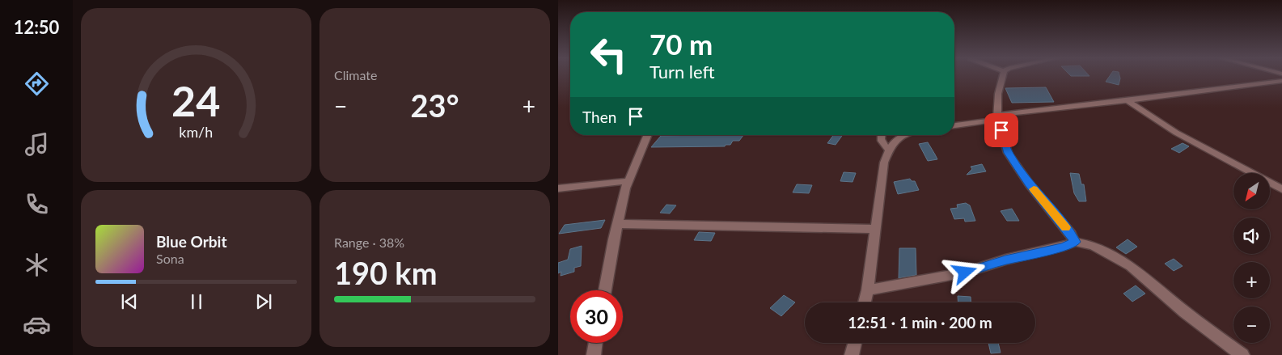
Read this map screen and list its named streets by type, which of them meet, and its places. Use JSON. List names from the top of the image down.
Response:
{
  "north": "bottom left",
  "page": {
    "tabs": "12:50",
    "tile": [
      "Climate",
      ["Range · 38%", "190 km"]
    ],
    "turn": ["70 m", "Turn left"],
    "heat": ["−", "23°", "+"],
    "then": "Then",
    "map_buttons": ["+", "−"],
    "song": ["Blue Orbit", "Sona"],
    "limit": "30",
    "trip": "12:51 · 1 min · 200 m",
    "gauge": ["24", "km/h"]
  }
}
